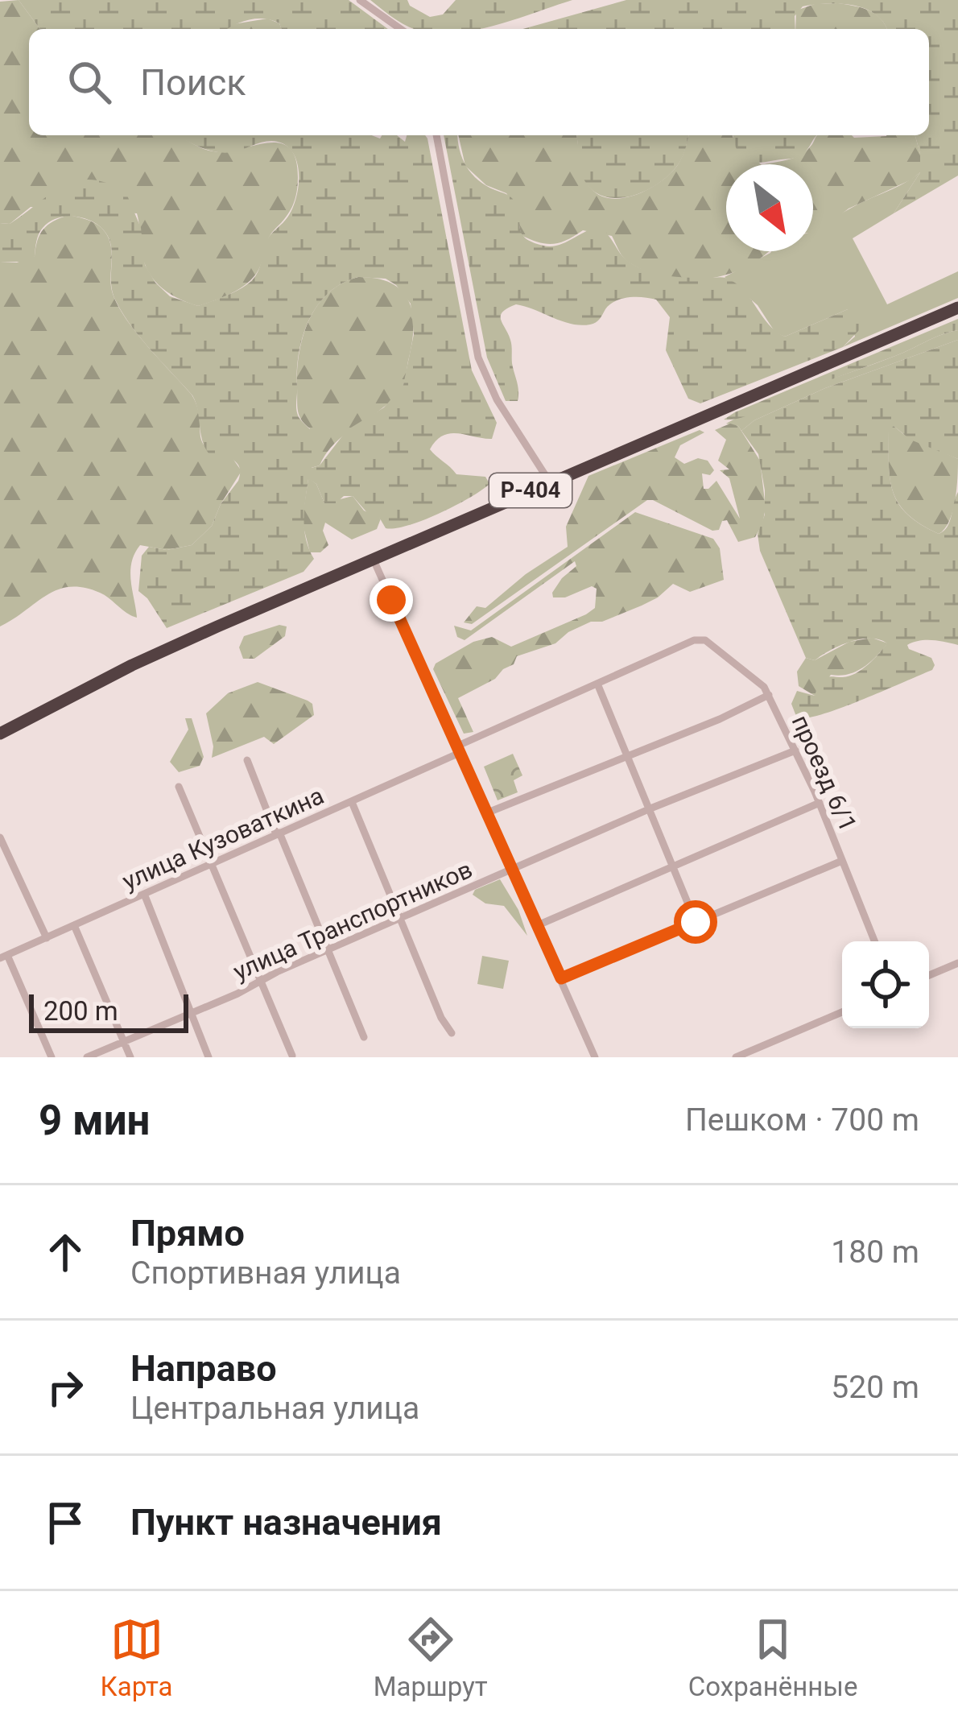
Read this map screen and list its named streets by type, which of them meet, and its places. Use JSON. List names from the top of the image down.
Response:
{
  "streets": {
    "highway": ["Р-404"],
    "street": ["проезд 6/1", "улица Кузоваткина", "улица Транспортников"]
  },
  "crossings": [
    ["проезд 6/1", "улица Кузоваткина"],
    ["проезд 6/1", "улица Транспортников"]
  ],
  "scale_bar": "200 m",
  "north": "bottom right",
  "page": {
    "search": "Поиск",
    "scale": "200 m",
    "heading": ["9 мин", "Пешком · 700 m"],
    "list": [
      ["Прямо", "Спортивная улица", "180 m"],
      ["Направо", "Центральная улица", "520 m"],
      "Пункт назначения"
    ],
    "nav": ["Карта", "Маршрут", "Сохранённые"]
  }
}
